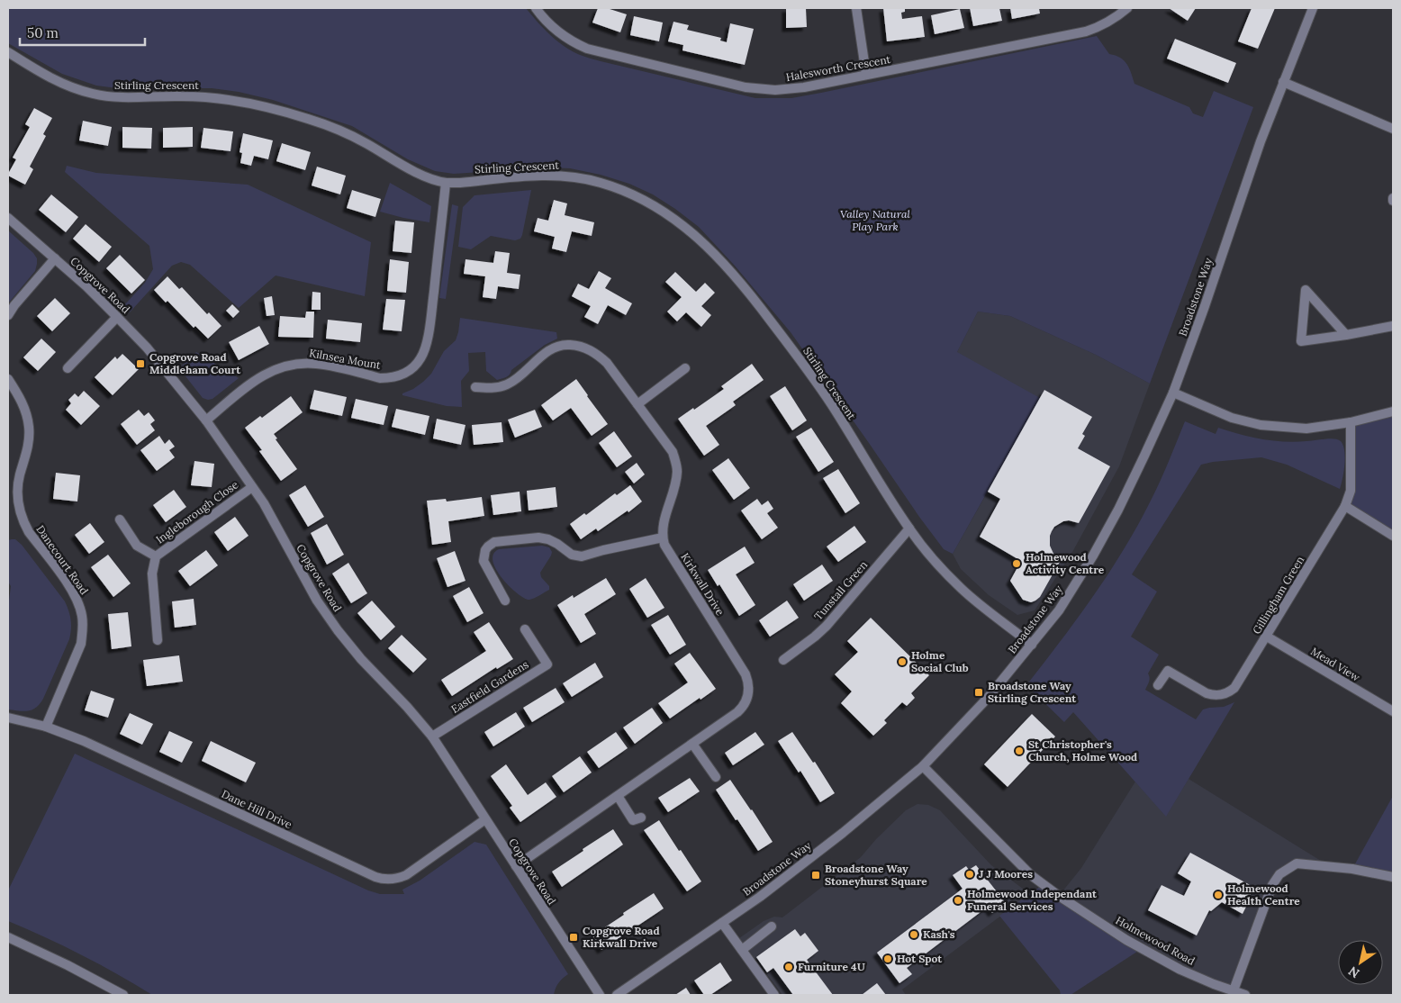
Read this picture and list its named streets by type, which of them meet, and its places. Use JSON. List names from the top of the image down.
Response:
{
  "streets": {
    "street": [
      "Halesworth Crescent",
      "Stirling Crescent",
      "Copgrove Road",
      "Broadstone Way",
      "Kilnsea Mount",
      "Ingleborough Close",
      "Danecourt Road",
      "Kirkwall Drive",
      "Tunstall Green",
      "Gillingham Green",
      "Mead View",
      "Eastfield Gardens",
      "Dane Hill Drive",
      "Holmewood Road"
    ]
  },
  "crossings": [
    ["Stirling Crescent", "Broadstone Way"],
    ["Stirling Crescent", "Kilnsea Mount"],
    ["Stirling Crescent", "Tunstall Green"],
    ["Copgrove Road", "Kilnsea Mount"],
    ["Copgrove Road", "Ingleborough Close"],
    ["Copgrove Road", "Kirkwall Drive"],
    ["Copgrove Road", "Eastfield Gardens"],
    ["Copgrove Road", "Dane Hill Drive"],
    ["Broadstone Way", "Holmewood Road"],
    ["Danecourt Road", "Dane Hill Drive"],
    ["Gillingham Green", "Mead View"]
  ],
  "parks": ["Valley Natural Play Park"],
  "places": {
    "transit": [
      "Copgrove Road Middleham Court",
      "Broadstone Way Stirling Crescent",
      "Broadstone Way Stoneyhurst Square",
      "Copgrove Road Kirkwall Drive"
    ],
    "other": [
      "Holmewood Activity Centre",
      "Holme Social Club",
      "St Christopher's Church, Holme Wood",
      "J J Moores",
      "Holmewood Health Centre",
      "Holmewood Independant Funeral Services",
      "Kash's",
      "Hot Spot",
      "Furniture 4U"
    ]
  },
  "scale_bar": "50 m",
  "north": "bottom left"
}
